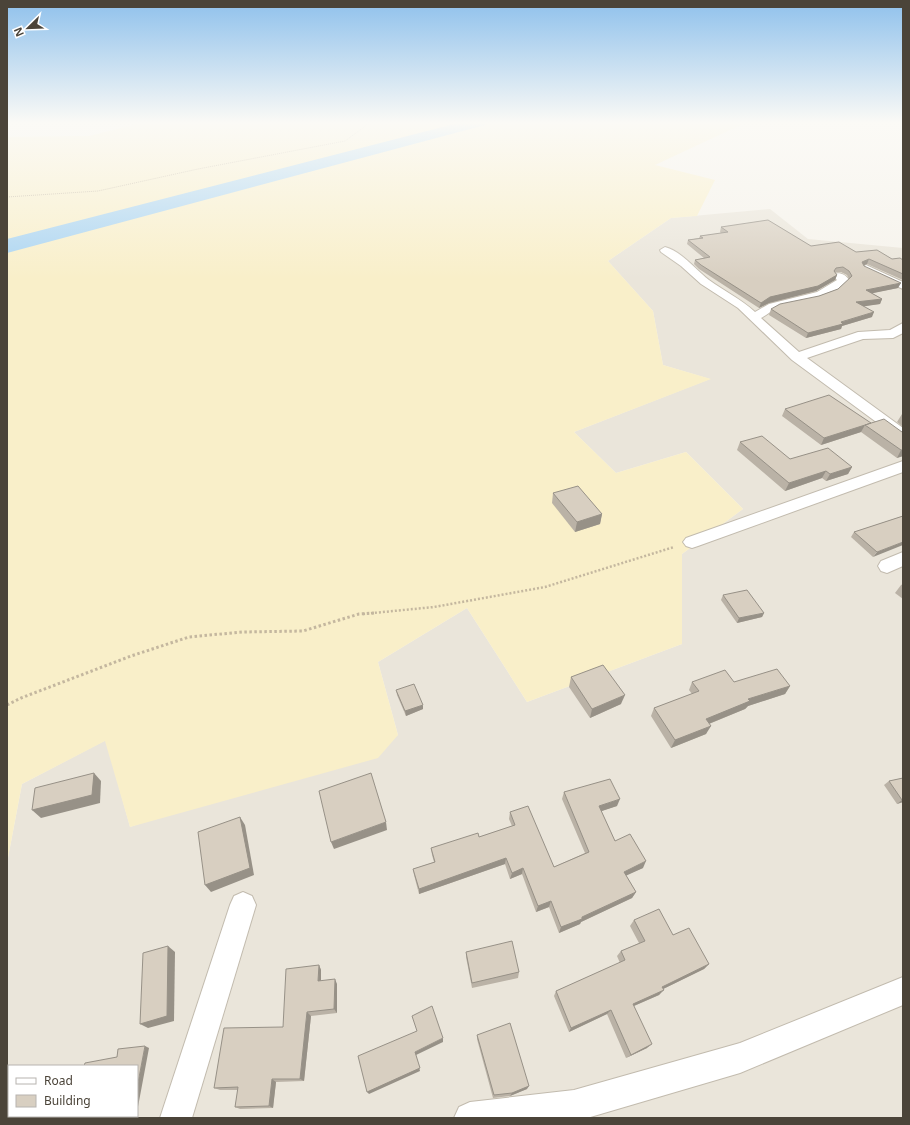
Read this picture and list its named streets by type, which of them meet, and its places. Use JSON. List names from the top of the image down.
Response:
{
  "legend": ["Road", "Building"],
  "north": "bottom left"
}
